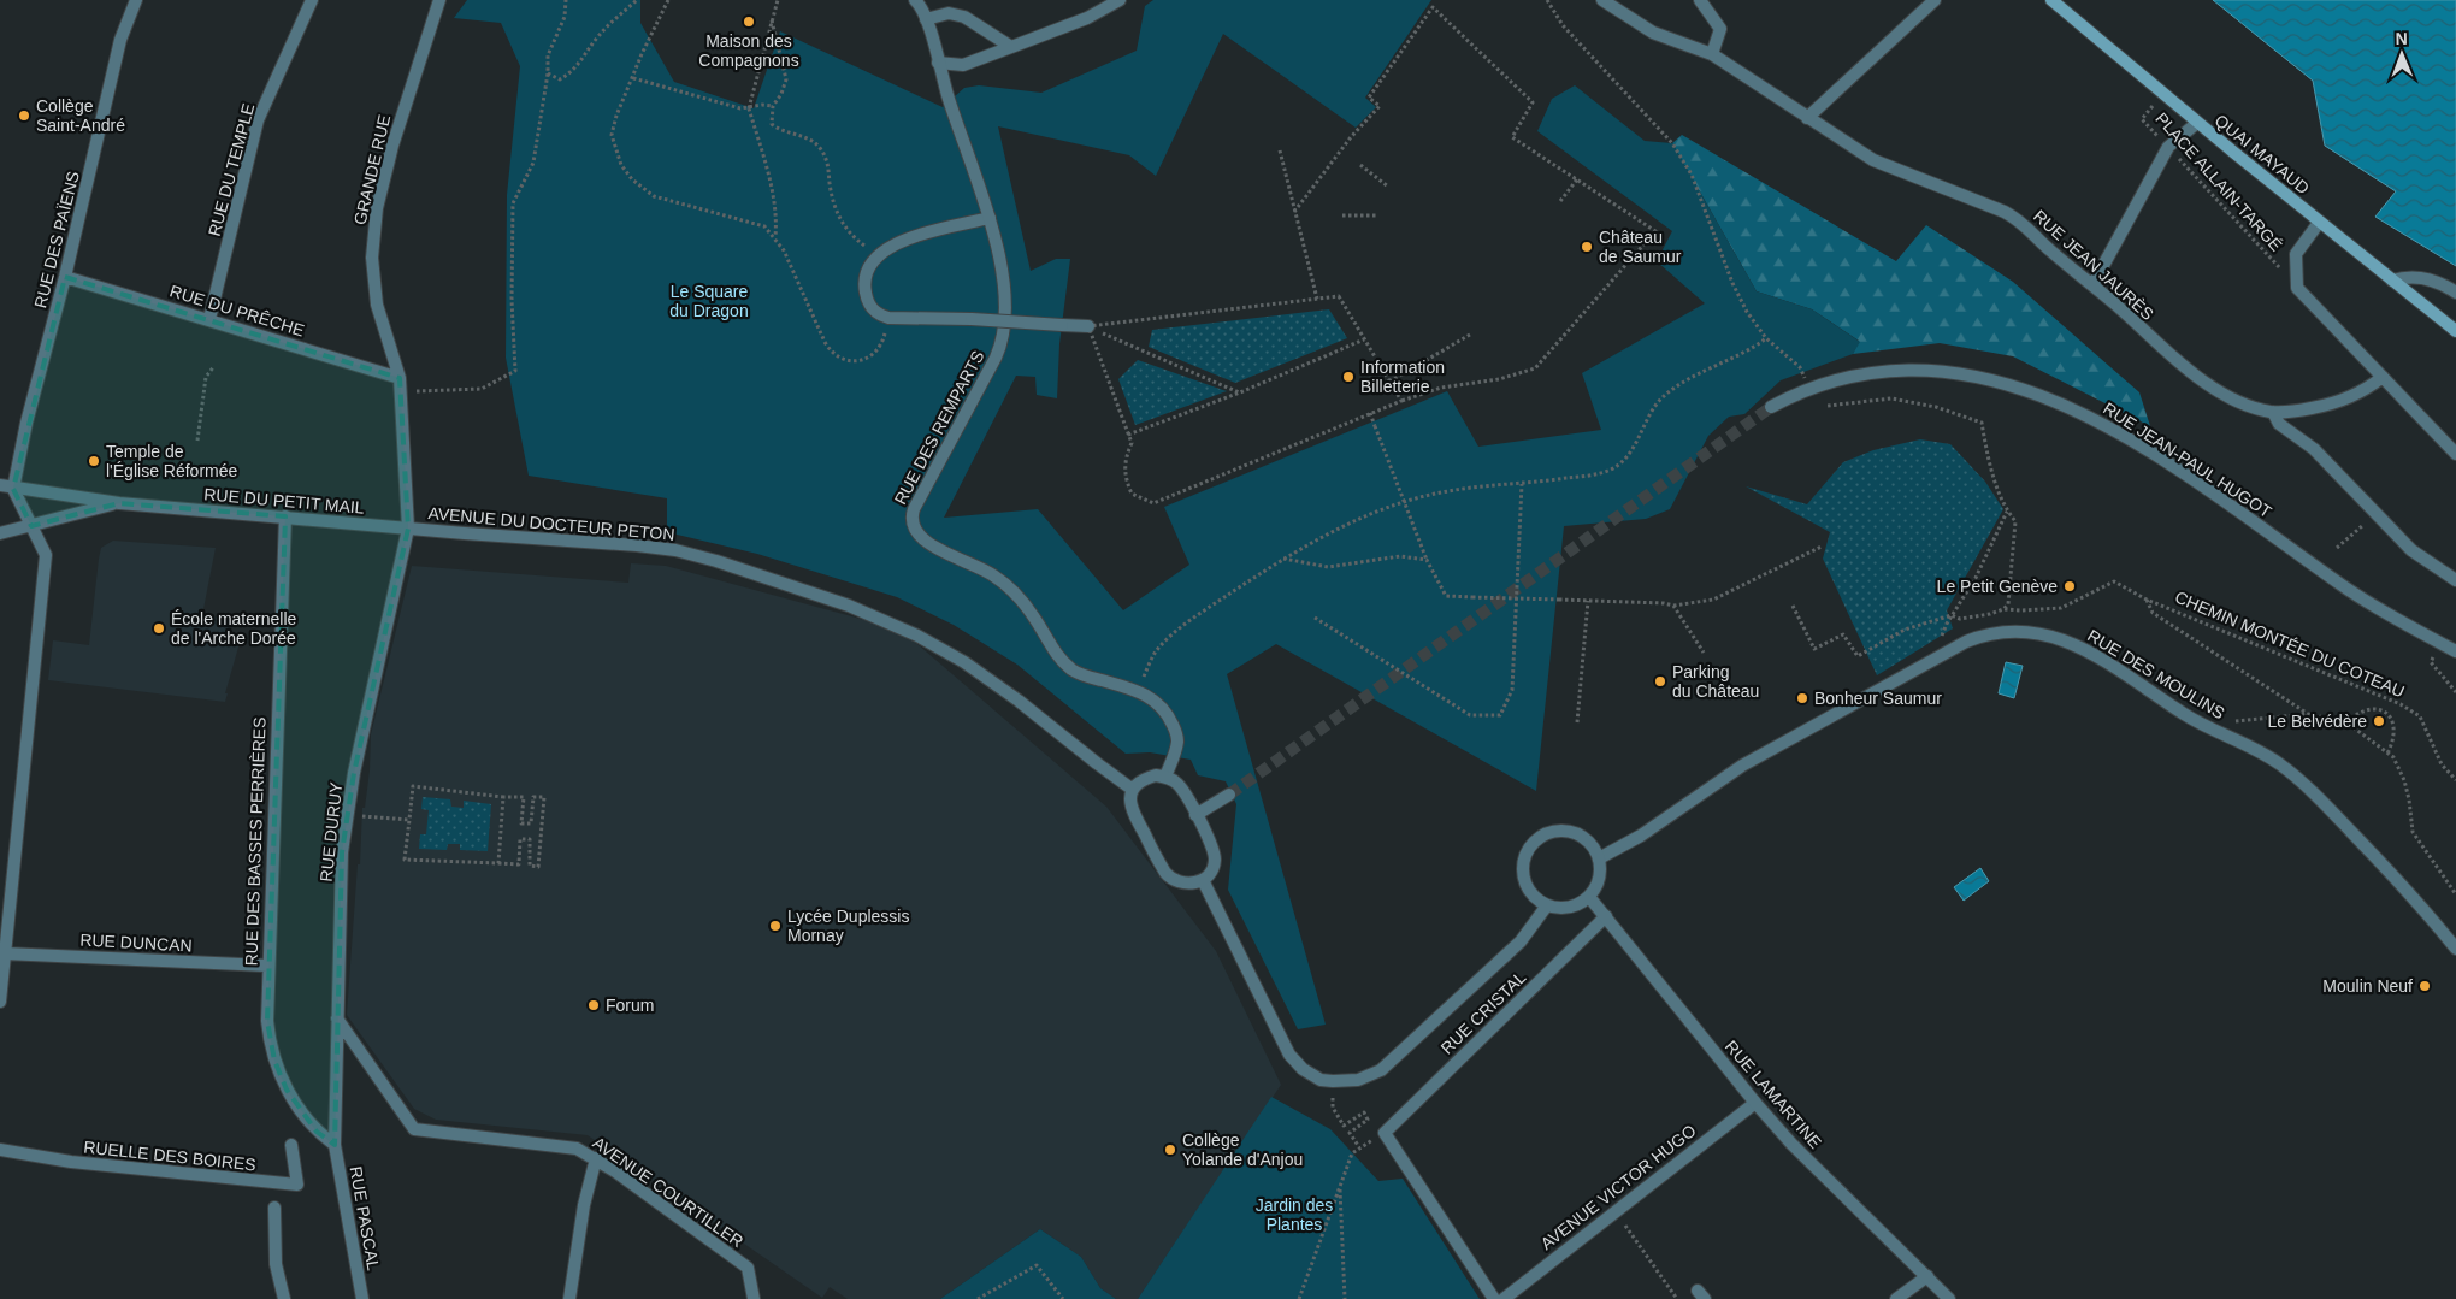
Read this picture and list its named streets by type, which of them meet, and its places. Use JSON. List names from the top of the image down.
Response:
{
  "streets": {
    "main road": ["QUAI MAYAUD"],
    "street": [
      "RUE DU TEMPLE",
      "GRANDE RUE",
      "RUE DES PAÏENS",
      "RUE JEAN JAURÈS",
      "RUE DU PRÊCHE",
      "RUE DES REMPARTS",
      "RUE JEAN-PAUL HUGOT",
      "RUE DU PETIT MAIL",
      "AVENUE DU DOCTEUR PETON",
      "RUE DES MOULINS",
      "RUE DURUY",
      "RUE DES BASSES PERRIÈRES",
      "RUE DUNCAN",
      "RUE CRISTAL",
      "RUE LAMARTINE",
      "RUELLE DES BOIRES",
      "AVENUE VICTOR HUGO",
      "AVENUE COURTILLER",
      "RUE PASCAL"
    ],
    "path": ["PLACE ALLAIN-TARGÉ", "CHEMIN MONTÉE DU COTEAU"]
  },
  "crossings": [
    ["QUAI MAYAUD", "PLACE ALLAIN-TARGÉ"],
    ["RUE DU TEMPLE", "RUE DU PRÊCHE"],
    ["GRANDE RUE", "RUE DU PRÊCHE"],
    ["GRANDE RUE", "RUE DU PETIT MAIL"],
    ["GRANDE RUE", "AVENUE DU DOCTEUR PETON"],
    ["GRANDE RUE", "RUE DURUY"],
    ["RUE DES PAÏENS", "RUE DU PRÊCHE"],
    ["RUE DES PAÏENS", "RUE DU PETIT MAIL"],
    ["RUE DU PETIT MAIL", "AVENUE DU DOCTEUR PETON"],
    ["RUE DU PETIT MAIL", "RUE DURUY"],
    ["RUE DU PETIT MAIL", "RUE DES BASSES PERRIÈRES"],
    ["AVENUE DU DOCTEUR PETON", "RUE DURUY"],
    ["RUE DES MOULINS", "RUE LAMARTINE"],
    ["RUE DURUY", "RUE DES BASSES PERRIÈRES"],
    ["RUE DURUY", "AVENUE COURTILLER"],
    ["RUE DURUY", "RUE PASCAL"],
    ["RUE DES BASSES PERRIÈRES", "RUE DUNCAN"],
    ["RUE DES BASSES PERRIÈRES", "RUE PASCAL"],
    ["RUE CRISTAL", "RUE LAMARTINE"],
    ["RUE LAMARTINE", "AVENUE VICTOR HUGO"]
  ],
  "parks": ["Le Square du Dragon", "Jardin des Plantes"],
  "places": [
    "Maison des Compagnons",
    "Collège Saint-André",
    "Château de Saumur",
    "Information Billetterie",
    "Temple de l'Église Réformée",
    "Le Petit Genève",
    "École maternelle de l'Arche Dorée",
    "Parking du Château",
    "Bonheur Saumur",
    "Le Belvédère",
    "Lycée Duplessis Mornay",
    "Moulin Neuf",
    "Forum",
    "Collège Yolande d'Anjou"
  ],
  "north": "top"
}
